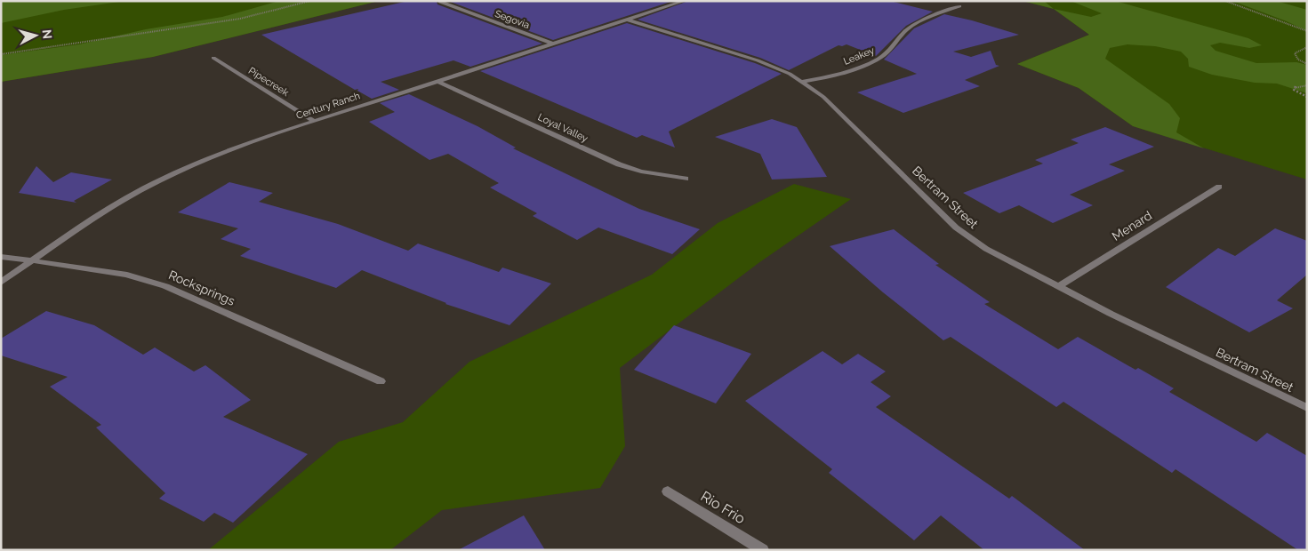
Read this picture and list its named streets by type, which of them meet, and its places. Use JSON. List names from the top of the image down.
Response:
{
  "streets": {
    "street": [
      "Segovia",
      "Leakey",
      "Pipecreek",
      "Century Ranch",
      "Loyal Valley",
      "Bertram Street",
      "Menard",
      "Rocksprings",
      "Rio Frio"
    ]
  },
  "crossings": [
    ["Segovia", "Century Ranch"],
    ["Leakey", "Bertram Street"],
    ["Pipecreek", "Century Ranch"],
    ["Century Ranch", "Loyal Valley"],
    ["Century Ranch", "Bertram Street"],
    ["Century Ranch", "Rocksprings"],
    ["Bertram Street", "Menard"]
  ],
  "north": "right"
}
